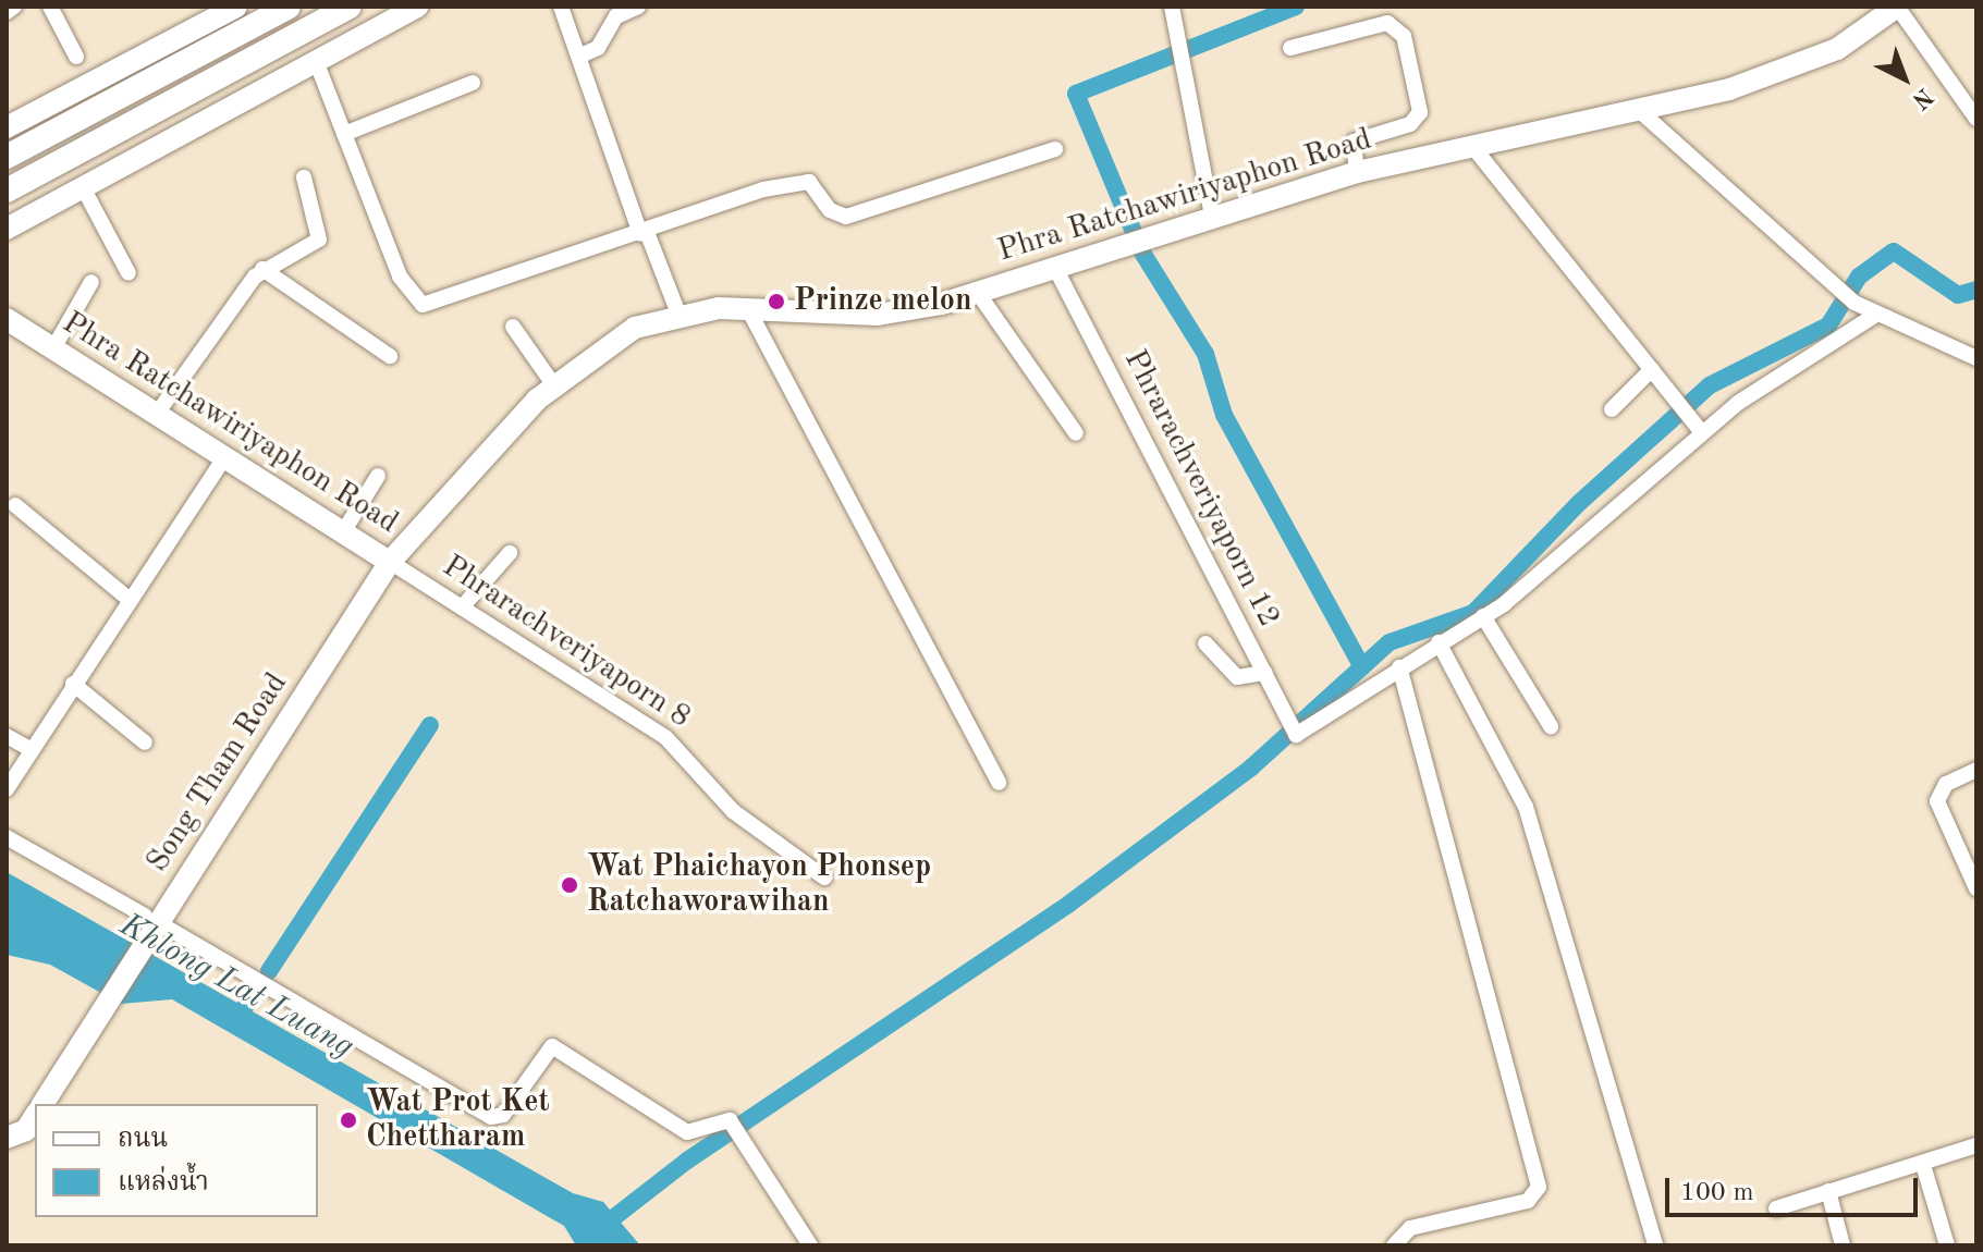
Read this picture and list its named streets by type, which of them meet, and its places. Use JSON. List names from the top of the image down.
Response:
{
  "streets": {
    "main road": ["Phra Ratchawiriyaphon Road", "Song Tham Road"],
    "street": ["Phrarachveriyaporn 12", "Phrarachveriyaporn 8"]
  },
  "crossings": [
    ["Phra Ratchawiriyaphon Road", "Phrarachveriyaporn 12"],
    ["Phra Ratchawiriyaphon Road", "Phrarachveriyaporn 8"],
    ["Phra Ratchawiriyaphon Road", "Song Tham Road"],
    ["Phrarachveriyaporn 8", "Song Tham Road"]
  ],
  "water": ["Khlong Lat Luang"],
  "places": ["Prinze melon", "Wat Phaichayon Phonsep Ratchaworawihan", "Wat Prot Ket Chettharam"],
  "legend": ["ถนน", "แหล่งน้ำ"],
  "scale_bar": "100 m",
  "north": "bottom right"
}
